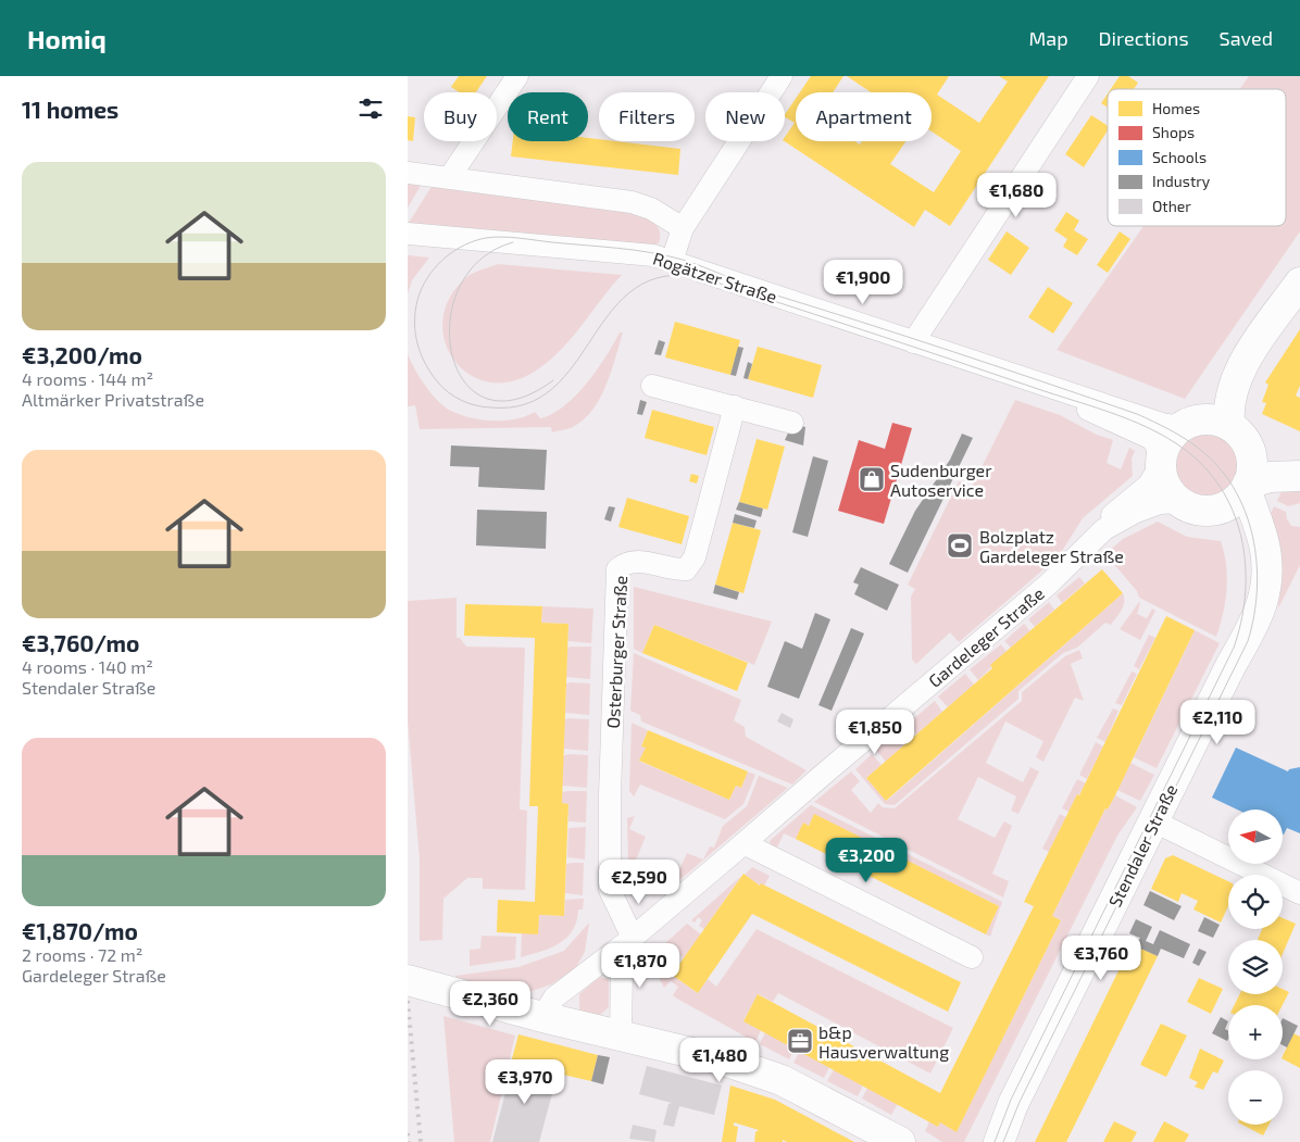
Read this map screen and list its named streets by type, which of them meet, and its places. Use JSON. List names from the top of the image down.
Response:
{
  "streets": {
    "street": [
      "Rogätzer Straße",
      "Gardeleger Straße",
      "Osterburger Straße",
      "Stendaler Straße"
    ]
  },
  "crossings": [
    ["Rogätzer Straße", "Gardeleger Straße"],
    ["Rogätzer Straße", "Stendaler Straße"],
    ["Gardeleger Straße", "Osterburger Straße"],
    ["Gardeleger Straße", "Stendaler Straße"]
  ],
  "places": {
    "shop": ["Sudenburger Autoservice"],
    "sports": ["Bolzplatz Gardeleger Straße"],
    "office": ["b&p Hausverwaltung"]
  },
  "legend": [
    "Homes",
    "Shops",
    "Schools",
    "Industry",
    "Other"
  ],
  "north": "left",
  "page": {
    "header": "Homiq",
    "nav": ["Map", "Directions", "Saved"],
    "heading": "11 homes",
    "chip": [
      "Buy",
      "Rent",
      "Filters",
      "New",
      "Apartment"
    ],
    "list": [
      {
        "name": "€3,200/mo",
        "note": "4 rooms · 144 m² · Altmärker Privatstraße"
      },
      {
        "name": "€3,760/mo",
        "note": "4 rooms · 140 m² · Stendaler Straße"
      },
      {
        "name": "€1,870/mo",
        "note": "2 rooms · 72 m² · Gardeleger Straße"
      }
    ],
    "price": [
      "€1,680",
      "€1,900",
      "€2,110",
      "€1,850",
      "€3,200",
      "€2,590",
      "€3,760",
      "€1,870",
      "€2,360",
      "€1,480",
      "€3,970"
    ],
    "map_buttons": ["+", "−"]
  }
}
